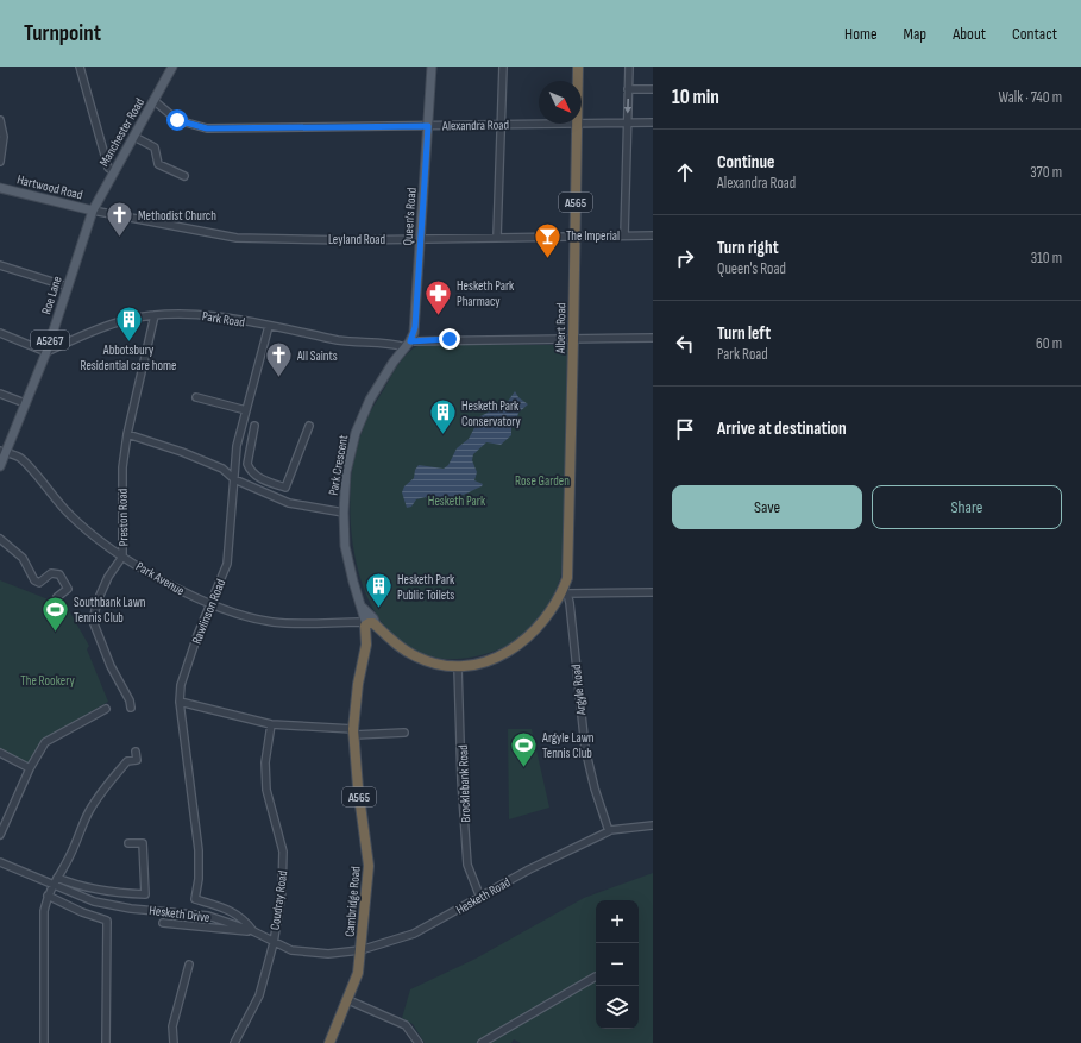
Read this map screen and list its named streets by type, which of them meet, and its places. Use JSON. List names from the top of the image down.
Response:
{
  "streets": {
    "highway": ["A565", "Albert Road", "Cambridge Road"],
    "main road": [
      "Manchester Road",
      "Hartwood Road",
      "Queen's Road",
      "Roe Lane",
      "A5267",
      "Park Crescent"
    ],
    "street": [
      "Alexandra Road",
      "Leyland Road",
      "Park Road",
      "Preston Road",
      "Park Avenue",
      "Rawlinson Road",
      "Argyle Road",
      "Brocklebank Road",
      "Hesketh Road",
      "Coudray Road",
      "Hesketh Drive"
    ]
  },
  "crossings": [
    ["Alexandra Road", "Manchester Road"],
    ["Alexandra Road", "Queen's Road"],
    ["Manchester Road", "Hartwood Road"],
    ["Manchester Road", "Leyland Road"],
    ["Manchester Road", "Roe Lane"],
    ["Hartwood Road", "Leyland Road"],
    ["Hartwood Road", "Roe Lane"],
    ["A565", "Albert Road"],
    ["A565", "Park Crescent"],
    ["A565", "Park Avenue"],
    ["A565", "Argyle Road"],
    ["A565", "Brocklebank Road"],
    ["A565", "Cambridge Road"],
    ["Queen's Road", "Leyland Road"],
    ["Queen's Road", "Park Road"],
    ["Queen's Road", "Park Crescent"],
    ["Leyland Road", "Roe Lane"],
    ["Leyland Road", "Albert Road"],
    ["Roe Lane", "Park Road"],
    ["Roe Lane", "Park Avenue"],
    ["Park Road", "Albert Road"],
    ["Park Road", "Preston Road"],
    ["Park Road", "Rawlinson Road"],
    ["Albert Road", "Argyle Road"],
    ["Park Crescent", "Park Avenue"],
    ["Park Crescent", "Cambridge Road"],
    ["Preston Road", "Park Avenue"],
    ["Park Avenue", "Rawlinson Road"],
    ["Park Avenue", "Cambridge Road"],
    ["Rawlinson Road", "Hesketh Drive"],
    ["Argyle Road", "Hesketh Road"],
    ["Brocklebank Road", "Hesketh Road"],
    ["Hesketh Road", "Cambridge Road"],
    ["Hesketh Road", "Hesketh Drive"],
    ["Coudray Road", "Hesketh Drive"],
    ["Cambridge Road", "Hesketh Drive"]
  ],
  "parks": ["Rose Garden", "Hesketh Park", "The Rookery"],
  "places": {
    "church": ["Methodist Church", "All Saints"],
    "bar": ["The Imperial"],
    "pharmacy": ["Hesketh Park Pharmacy"],
    "building": ["Abbotsbury Residential care home", "Hesketh Park Conservatory", "Hesketh Park Public Toilets"],
    "sports": ["Southbank Lawn Tennis Club", "Argyle Lawn Tennis Club"]
  },
  "north": "bottom right",
  "page": {
    "header": "Turnpoint",
    "nav": [
      "Home",
      "Map",
      "About",
      "Contact"
    ],
    "heading": ["10 min", "Walk · 740 m"],
    "list": [
      ["Continue", "Alexandra Road", "370 m"],
      ["Turn right", "Queen's Road", "310 m"],
      ["Turn left", "Park Road", "60 m"],
      "Arrive at destination"
    ],
    "buttons": ["Save", "Share"],
    "map_buttons": ["+", "−"]
  }
}
